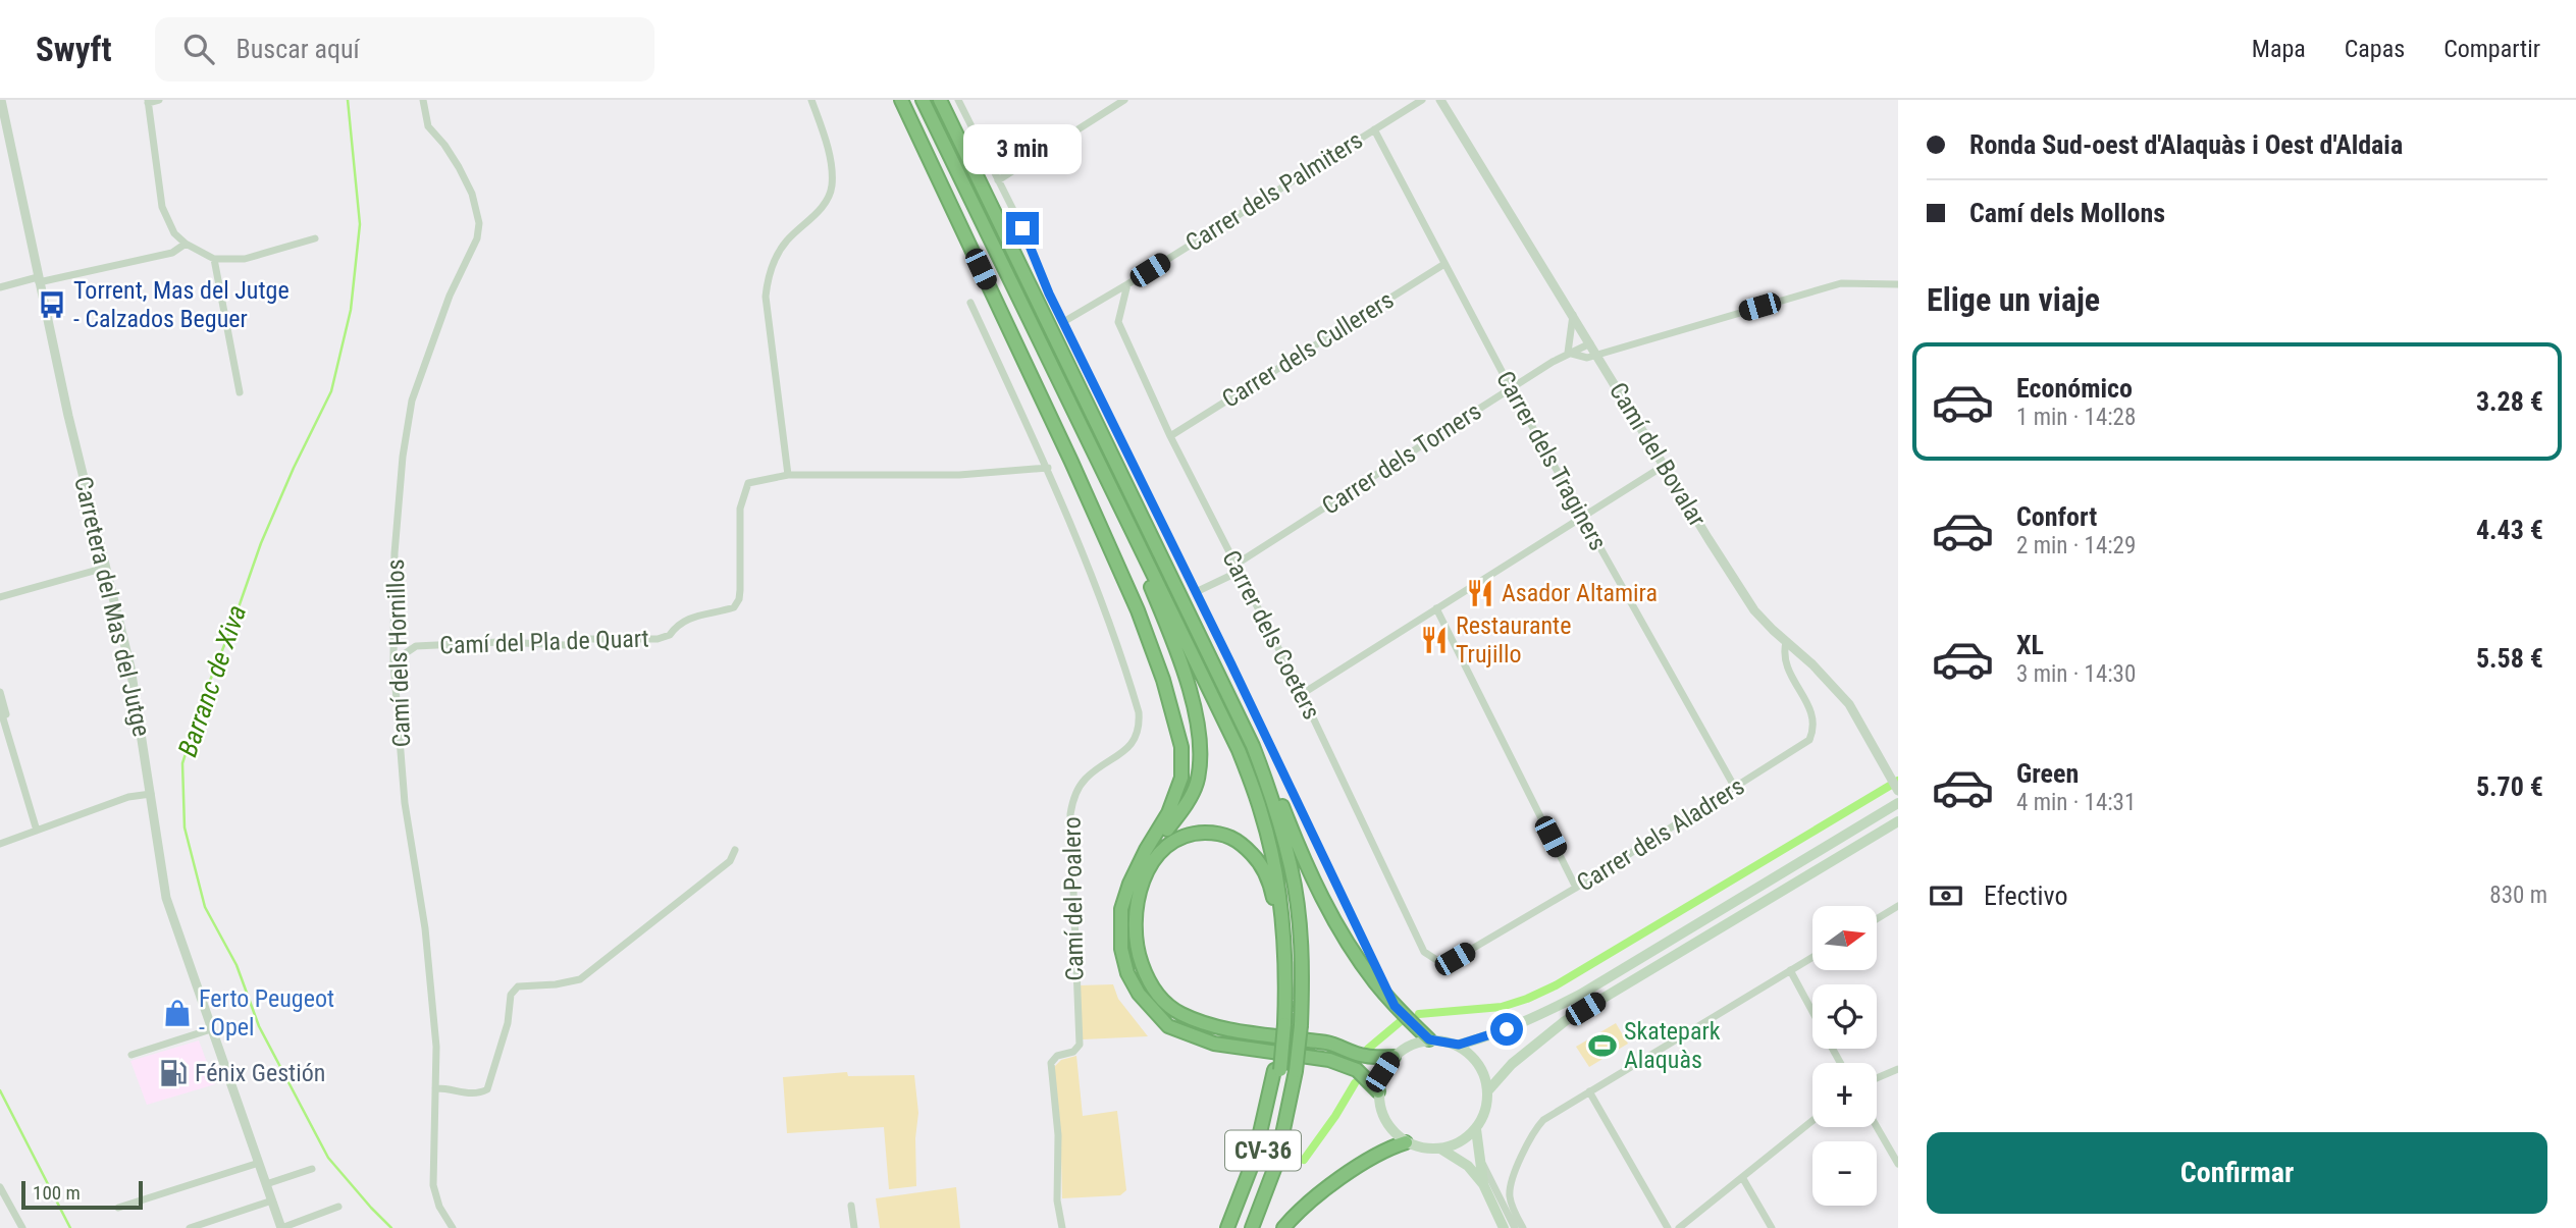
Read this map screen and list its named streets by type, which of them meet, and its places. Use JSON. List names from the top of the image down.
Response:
{
  "streets": {
    "highway": ["CV-36"],
    "street": [
      "Carrer dels Palmiters",
      "Carrer dels Cullerers",
      "Camí del Bovalar",
      "Carrer dels Torners",
      "Carrer dels Traginers",
      "Carretera del Mas del Jutge",
      "Carrer dels Coeters",
      "Camí del Pla de Quart",
      "Camí dels Hornillos",
      "Carrer dels Aladrers",
      "Camí del Poalero"
    ]
  },
  "crossings": [
    ["Carrer dels Palmiters", "Carrer dels Traginers"],
    ["Carrer dels Palmiters", "Carrer dels Coeters"],
    ["Carrer dels Cullerers", "Carrer dels Traginers"],
    ["Carrer dels Cullerers", "Carrer dels Coeters"],
    ["Camí del Bovalar", "Carrer dels Torners"],
    ["Camí del Bovalar", "Carrer dels Aladrers"],
    ["Carrer dels Torners", "Carrer dels Traginers"],
    ["Carrer dels Torners", "Carrer dels Coeters"],
    ["Carrer dels Traginers", "Carrer dels Aladrers"],
    ["Carrer dels Coeters", "Carrer dels Aladrers"],
    ["Camí del Pla de Quart", "Camí dels Hornillos"],
    ["Camí del Pla de Quart", "Camí del Poalero"]
  ],
  "water": ["Barranc de Xiva"],
  "places": {
    "bus stop": ["Torrent, Mas del Jutge - Calzados Beguer"],
    "restaurant": ["Asador Altamira", "Restaurante Trujillo"],
    "shop": ["Ferto Peugeot - Opel"],
    "sports": ["Skatepark Alaquàs"],
    "fuel station": ["Fénix Gestión"]
  },
  "scale_bar": "100 m",
  "north": "right",
  "page": {
    "header": "Swyft",
    "search": "Buscar aquí",
    "nav": ["Mapa", "Capas", "Compartir"],
    "banner": ["Ronda Sud-oest d'Alaquàs i Oest d'Aldaia", "Camí dels Mollons"],
    "bubble": "3 min",
    "heading": "Elige un viaje",
    "list": [
      {
        "name": "Económico",
        "note": "1 min · 14:28",
        "value": "3.28 €"
      },
      {
        "name": "Confort",
        "note": "2 min · 14:29",
        "value": "4.43 €"
      },
      {
        "name": "XL",
        "note": "3 min · 14:30",
        "value": "5.58 €"
      },
      {
        "name": "Green",
        "note": "4 min · 14:31",
        "value": "5.70 €"
      }
    ],
    "pay": ["Efectivo", "830 m"],
    "map_buttons": ["+", "−"],
    "buttons": "Confirmar",
    "scale": "100 m"
  }
}
